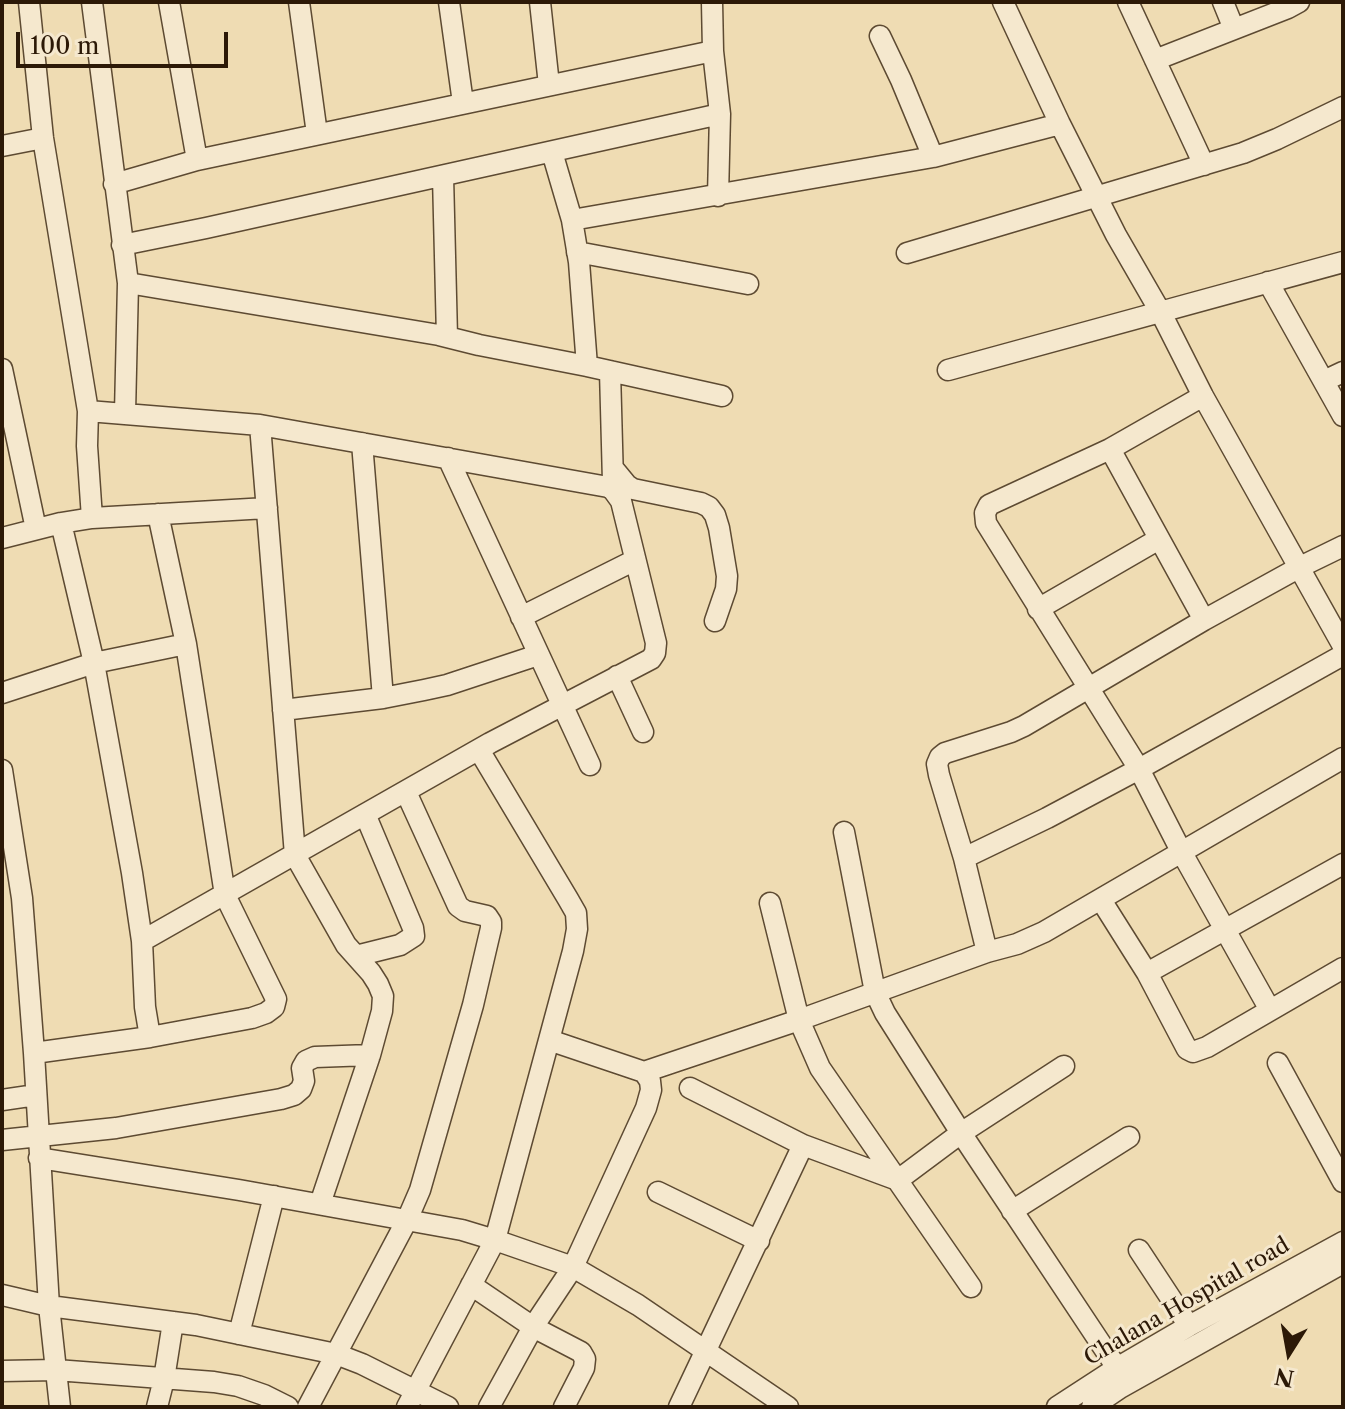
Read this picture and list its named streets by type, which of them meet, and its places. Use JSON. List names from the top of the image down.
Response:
{
  "streets": {
    "street": ["Chalana Hospital road"]
  },
  "scale_bar": "100 m",
  "north": "bottom"
}
